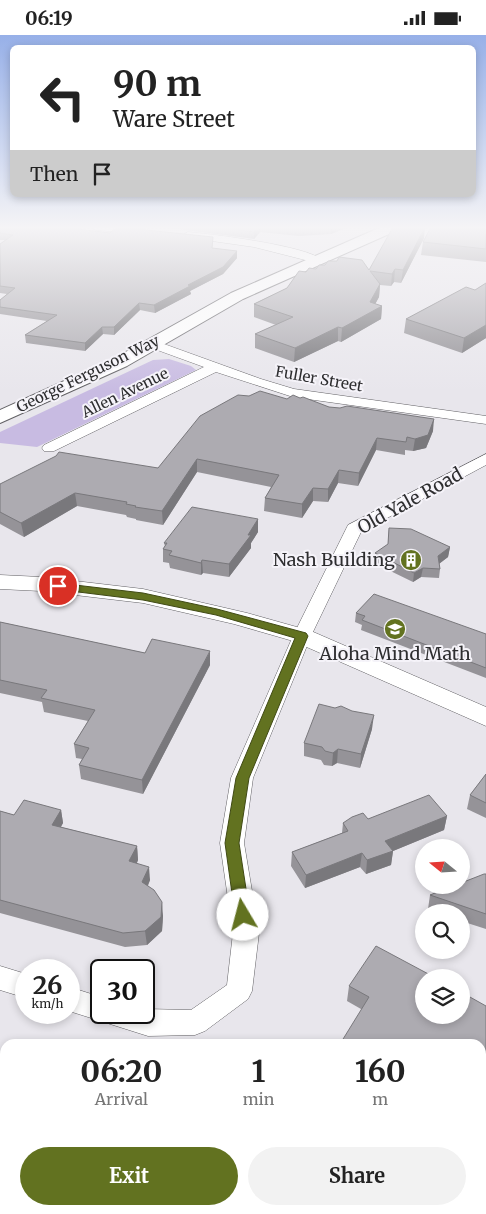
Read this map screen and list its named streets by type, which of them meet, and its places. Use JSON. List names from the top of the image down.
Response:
{
  "streets": {
    "main road": ["George Ferguson Way"],
    "street": ["Fuller Street", "Allen Avenue", "Old Yale Road"]
  },
  "crossings": [
    ["George Ferguson Way", "Fuller Street"],
    ["Fuller Street", "Allen Avenue"]
  ],
  "places": {
    "building": ["Nash Building"],
    "school or university": ["Aloha Mind Math"]
  },
  "north": "left",
  "page": {
    "status": "06:19",
    "turn": ["90 m", "Ware Street"],
    "then": "Then",
    "speed": "26 km/h",
    "limit": "30",
    "eta": [
      "06:20",
      "Arrival",
      "1",
      "min",
      "160",
      "m"
    ],
    "buttons": ["Exit", "Share"]
  }
}
